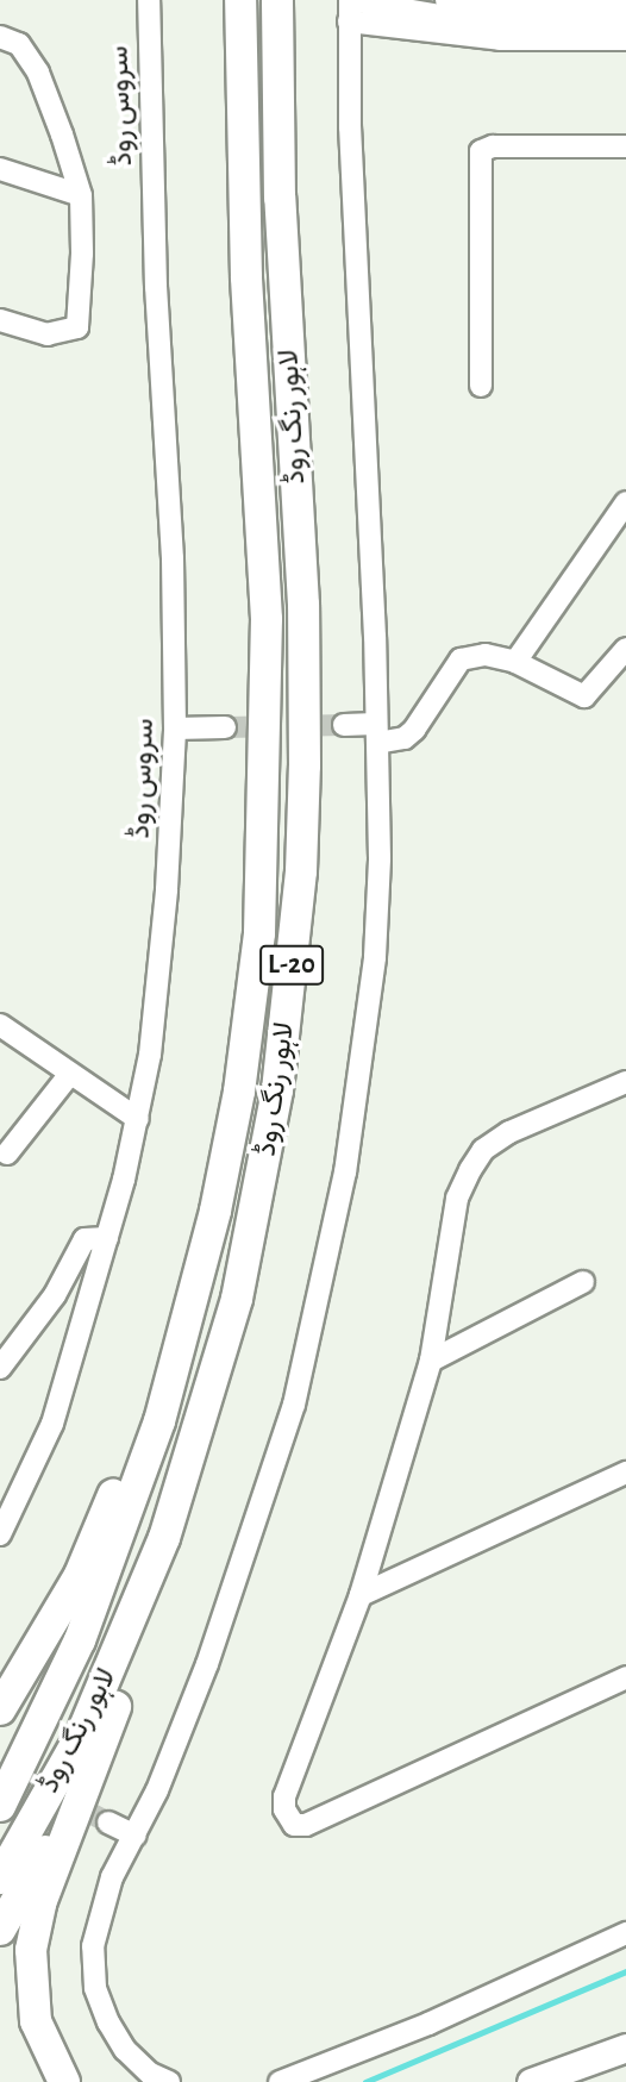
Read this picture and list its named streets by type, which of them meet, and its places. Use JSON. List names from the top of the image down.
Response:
{
  "streets": {
    "highway": ["لاہور رنگ روڈ", "L-20"],
    "street": ["سروس روڈ"]
  }
}
